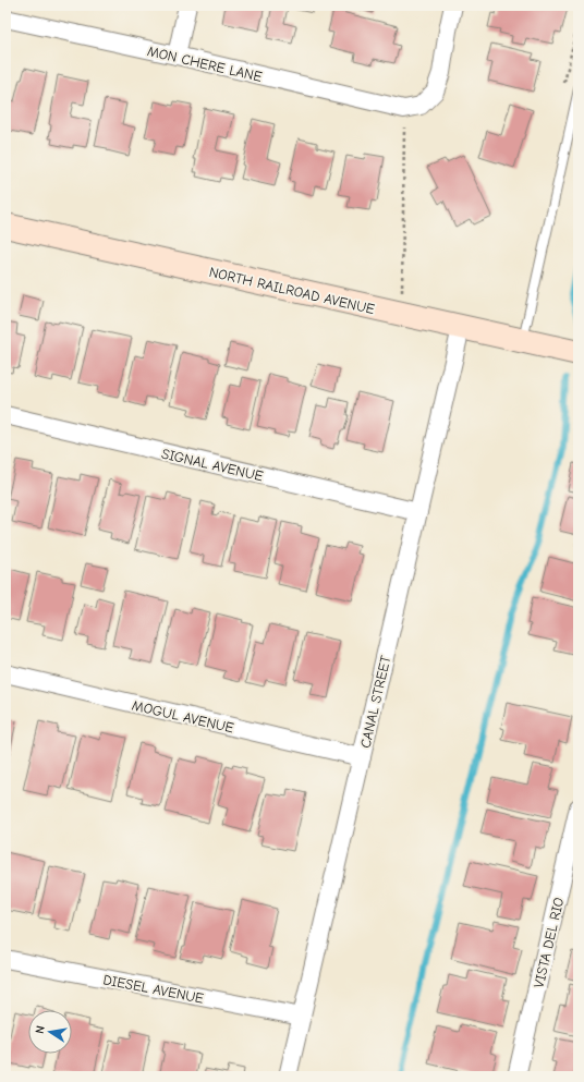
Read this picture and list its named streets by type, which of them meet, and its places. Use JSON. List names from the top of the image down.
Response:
{
  "streets": {
    "street": [
      "MON CHERE LANE",
      "NORTH RAILROAD AVENUE",
      "SIGNAL AVENUE",
      "CANAL STREET",
      "MOGUL AVENUE",
      "VISTA DEL RIO",
      "DIESEL AVENUE"
    ]
  },
  "crossings": [
    ["NORTH RAILROAD AVENUE", "CANAL STREET"],
    ["SIGNAL AVENUE", "CANAL STREET"],
    ["CANAL STREET", "MOGUL AVENUE"],
    ["CANAL STREET", "DIESEL AVENUE"]
  ],
  "north": "left"
}
